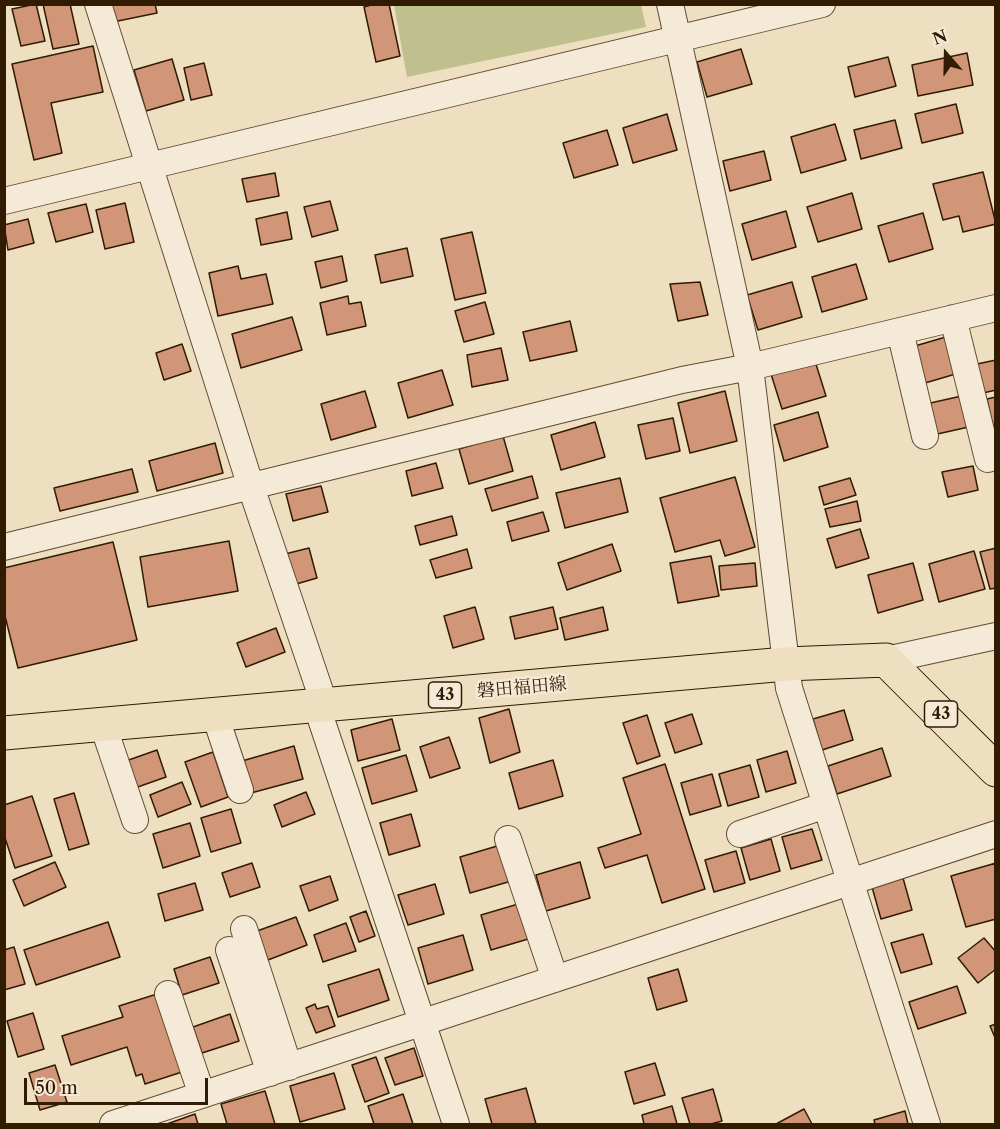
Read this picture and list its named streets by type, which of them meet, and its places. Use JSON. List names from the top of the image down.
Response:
{
  "streets": {
    "main road": ["磐田福田線", "43"]
  },
  "crossings": [
    ["磐田福田線", "43"]
  ],
  "scale_bar": "50 m",
  "north": "top"
}
